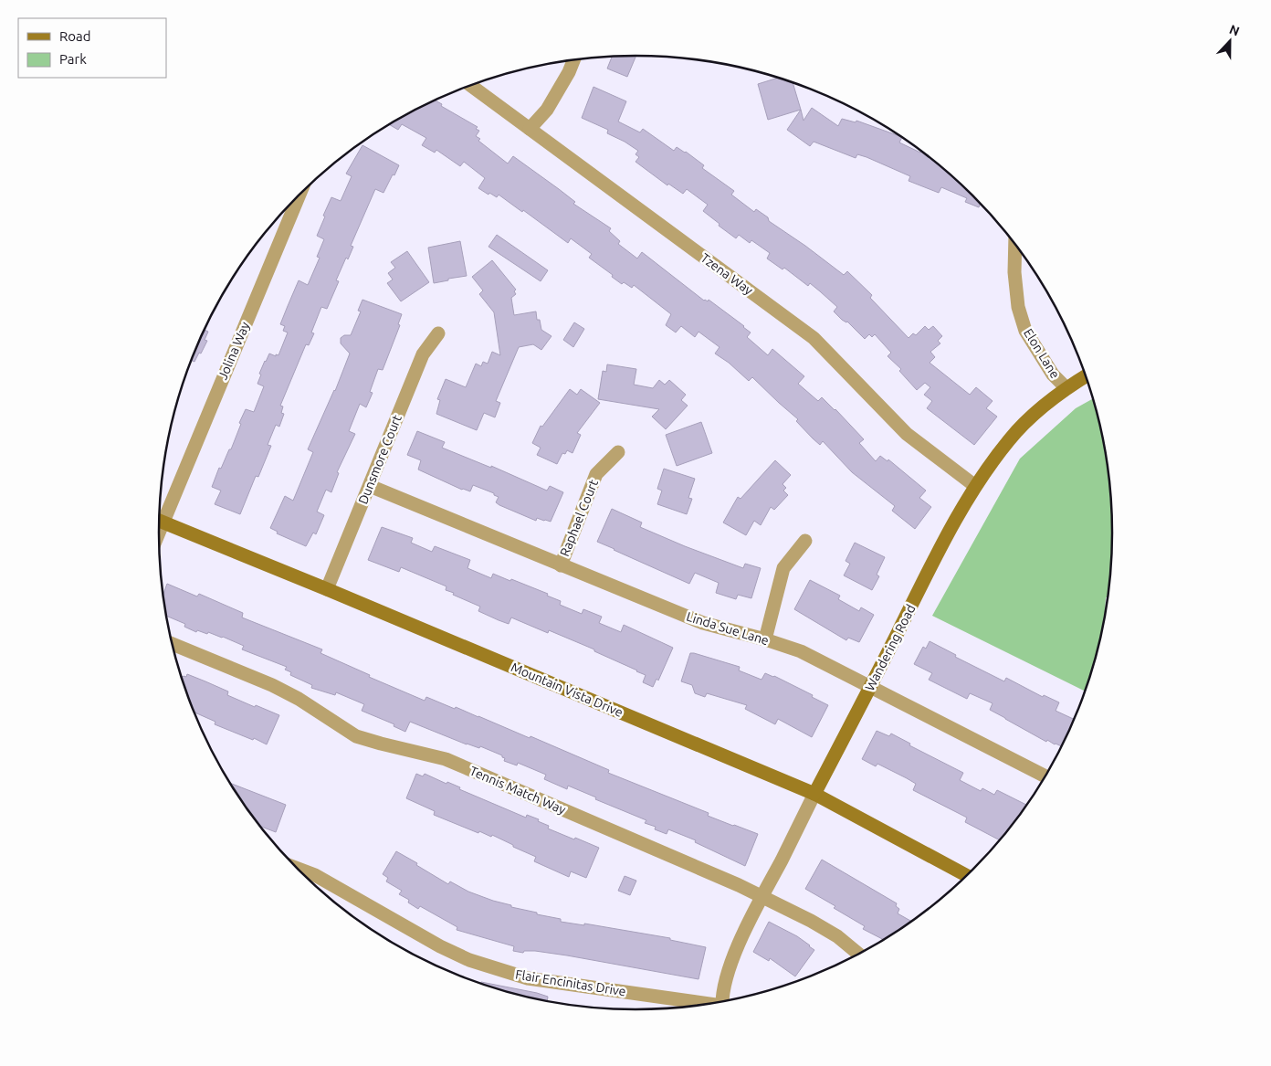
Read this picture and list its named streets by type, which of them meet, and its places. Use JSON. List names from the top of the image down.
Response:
{
  "streets": {
    "main road": ["Wandering Road", "Mountain Vista Drive"],
    "street": [
      "Tzena Way",
      "Jolina Way",
      "Elon Lane",
      "Dunsmore Court",
      "Raphael Court",
      "Linda Sue Lane",
      "Tennis Match Way",
      "Flair Encinitas Drive"
    ]
  },
  "crossings": [
    ["Tzena Way", "Wandering Road"],
    ["Elon Lane", "Wandering Road"],
    ["Dunsmore Court", "Linda Sue Lane"],
    ["Dunsmore Court", "Mountain Vista Drive"],
    ["Raphael Court", "Linda Sue Lane"],
    ["Linda Sue Lane", "Wandering Road"],
    ["Wandering Road", "Mountain Vista Drive"],
    ["Wandering Road", "Tennis Match Way"]
  ],
  "legend": ["Road", "Park"],
  "north": "top"
}
